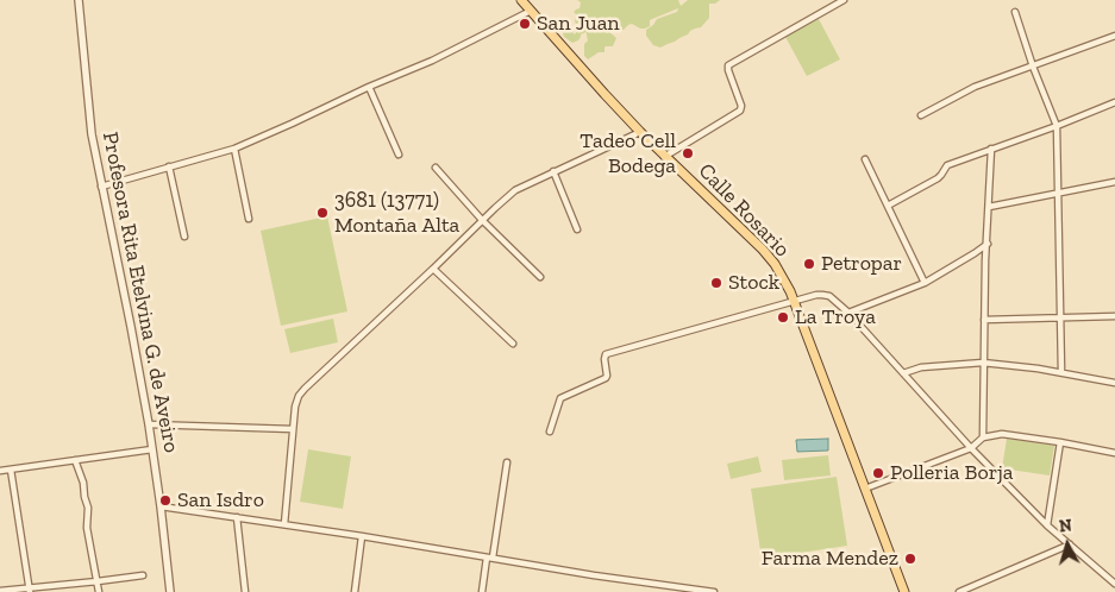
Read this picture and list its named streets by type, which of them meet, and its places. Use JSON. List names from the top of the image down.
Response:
{
  "streets": {
    "main road": ["Calle Rosario"],
    "street": ["Profesora Rita Etelvina G. de Aveiro"]
  },
  "places": [
    "San Juan",
    "Tadeo Cell Bodega",
    "3681 (13771) Montaña Alta",
    "Petropar",
    "Stock",
    "La Troya",
    "Polleria Borja",
    "San Isdro",
    "Farma Mendez"
  ],
  "north": "top"
}
